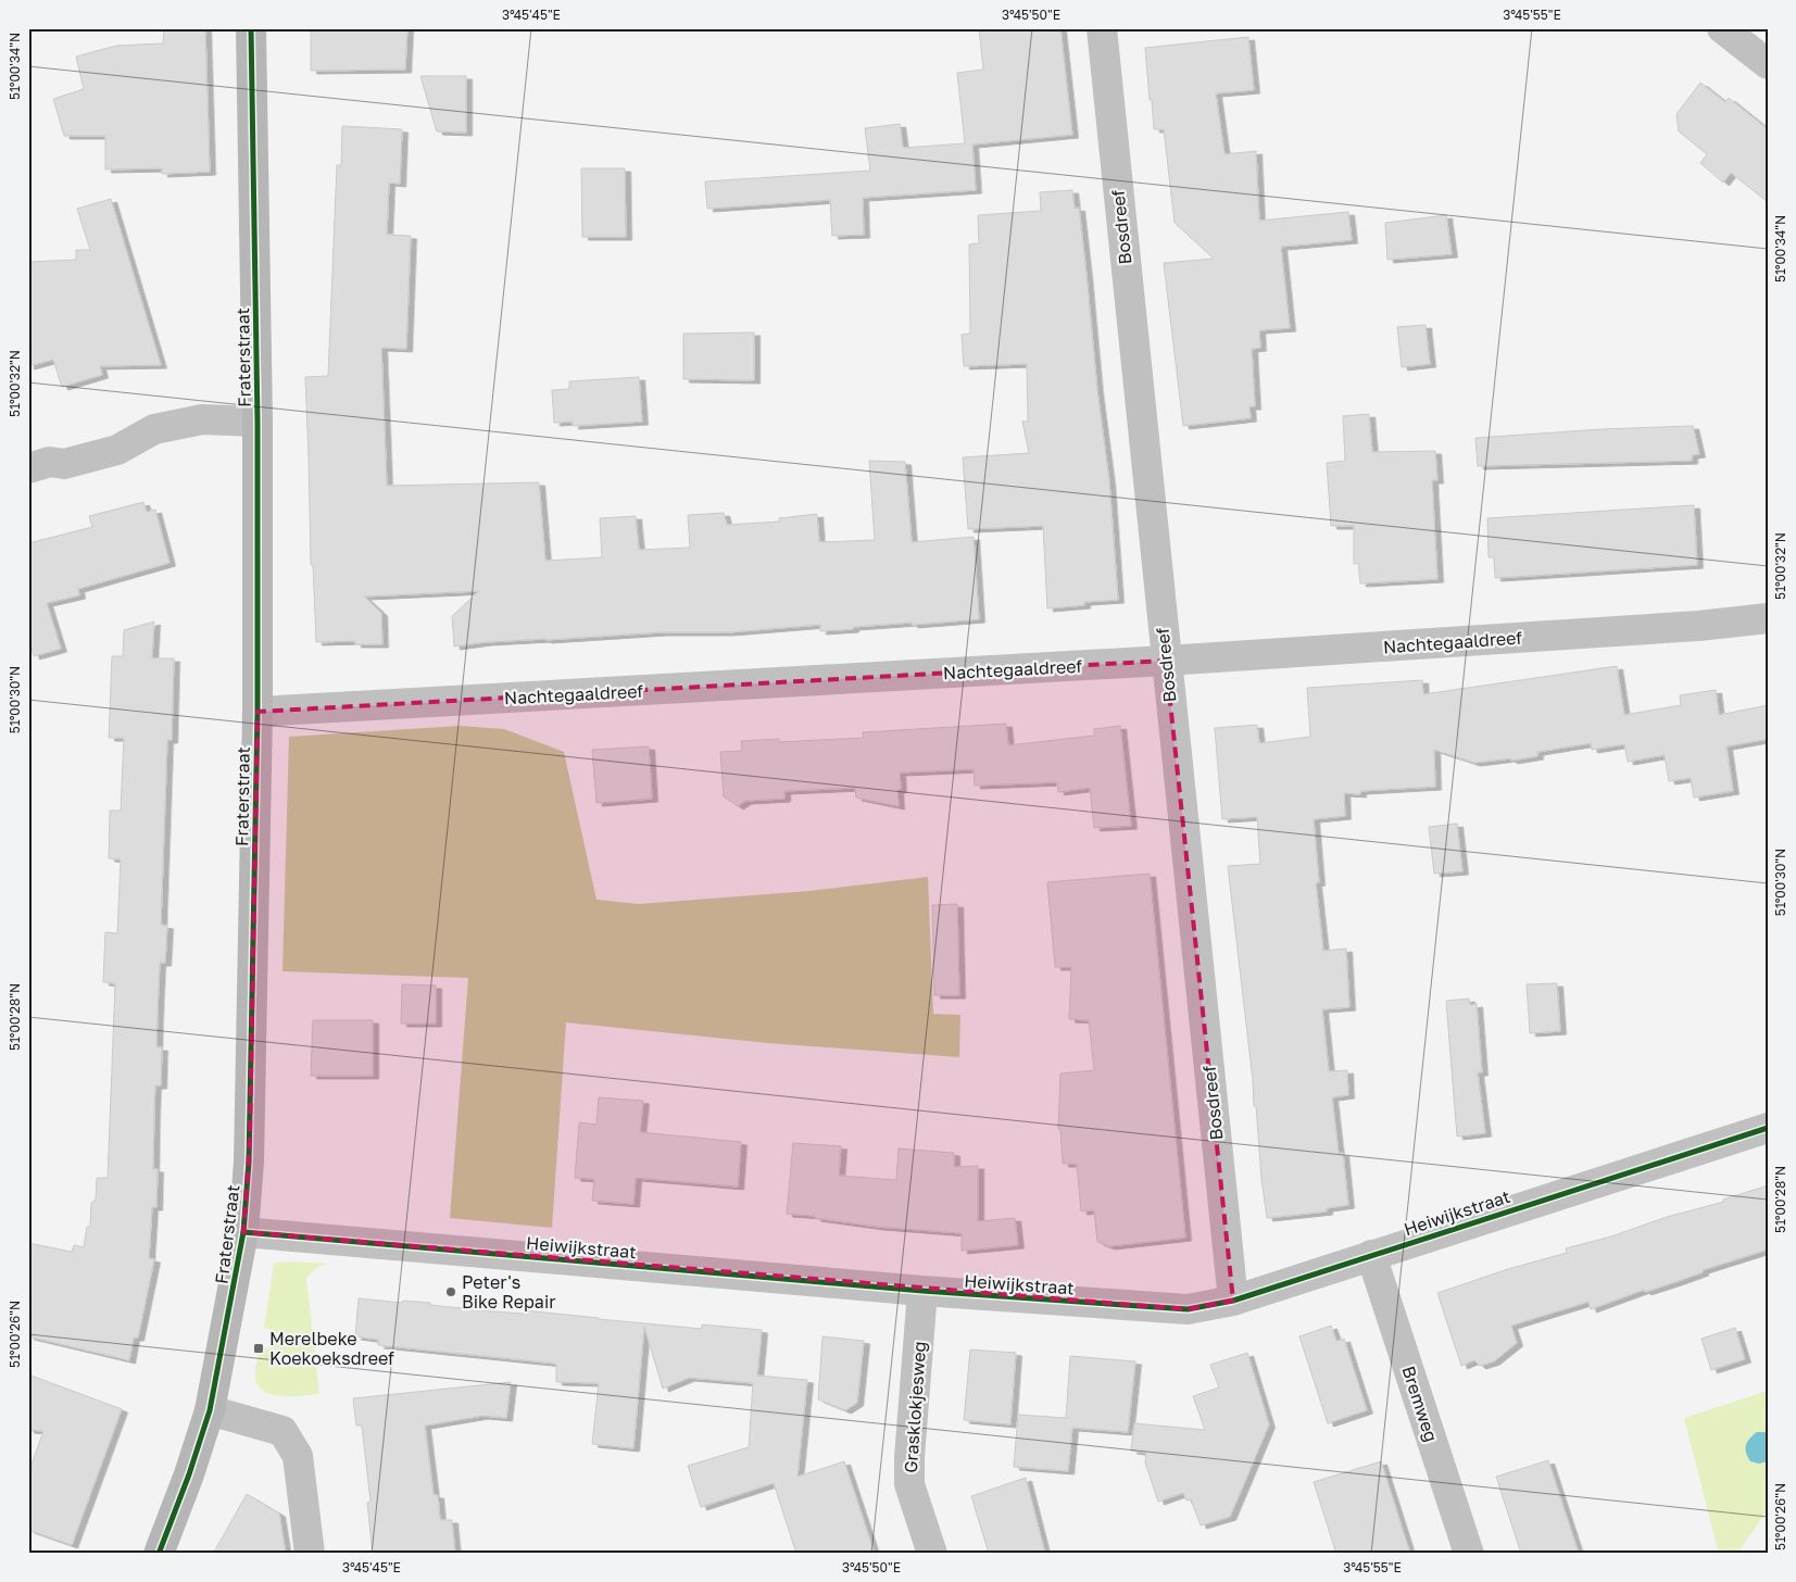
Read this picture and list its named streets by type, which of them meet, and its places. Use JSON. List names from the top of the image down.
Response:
{
  "streets": {
    "street": [
      "Bosdreef",
      "Fraterstraat",
      "Nachtegaaldreef",
      "Heiwijkstraat",
      "Bremweg",
      "Grasklokjesweg"
    ]
  },
  "crossings": [
    ["Bosdreef", "Nachtegaaldreef"],
    ["Bosdreef", "Heiwijkstraat"],
    ["Fraterstraat", "Nachtegaaldreef"],
    ["Fraterstraat", "Heiwijkstraat"],
    ["Heiwijkstraat", "Bremweg"],
    ["Heiwijkstraat", "Grasklokjesweg"]
  ],
  "places": {
    "other": ["Peter's Bike Repair"],
    "transit": ["Merelbeke Koekoeksdreef"]
  },
  "coordinates": [
    "3°45'45\"E",
    "3°45'50\"E",
    "3°45'55\"E",
    "51°00'34\"N",
    "51°00'32\"N",
    "51°00'30\"N",
    "51°00'28\"N",
    "51°00'26\"N"
  ]
}
